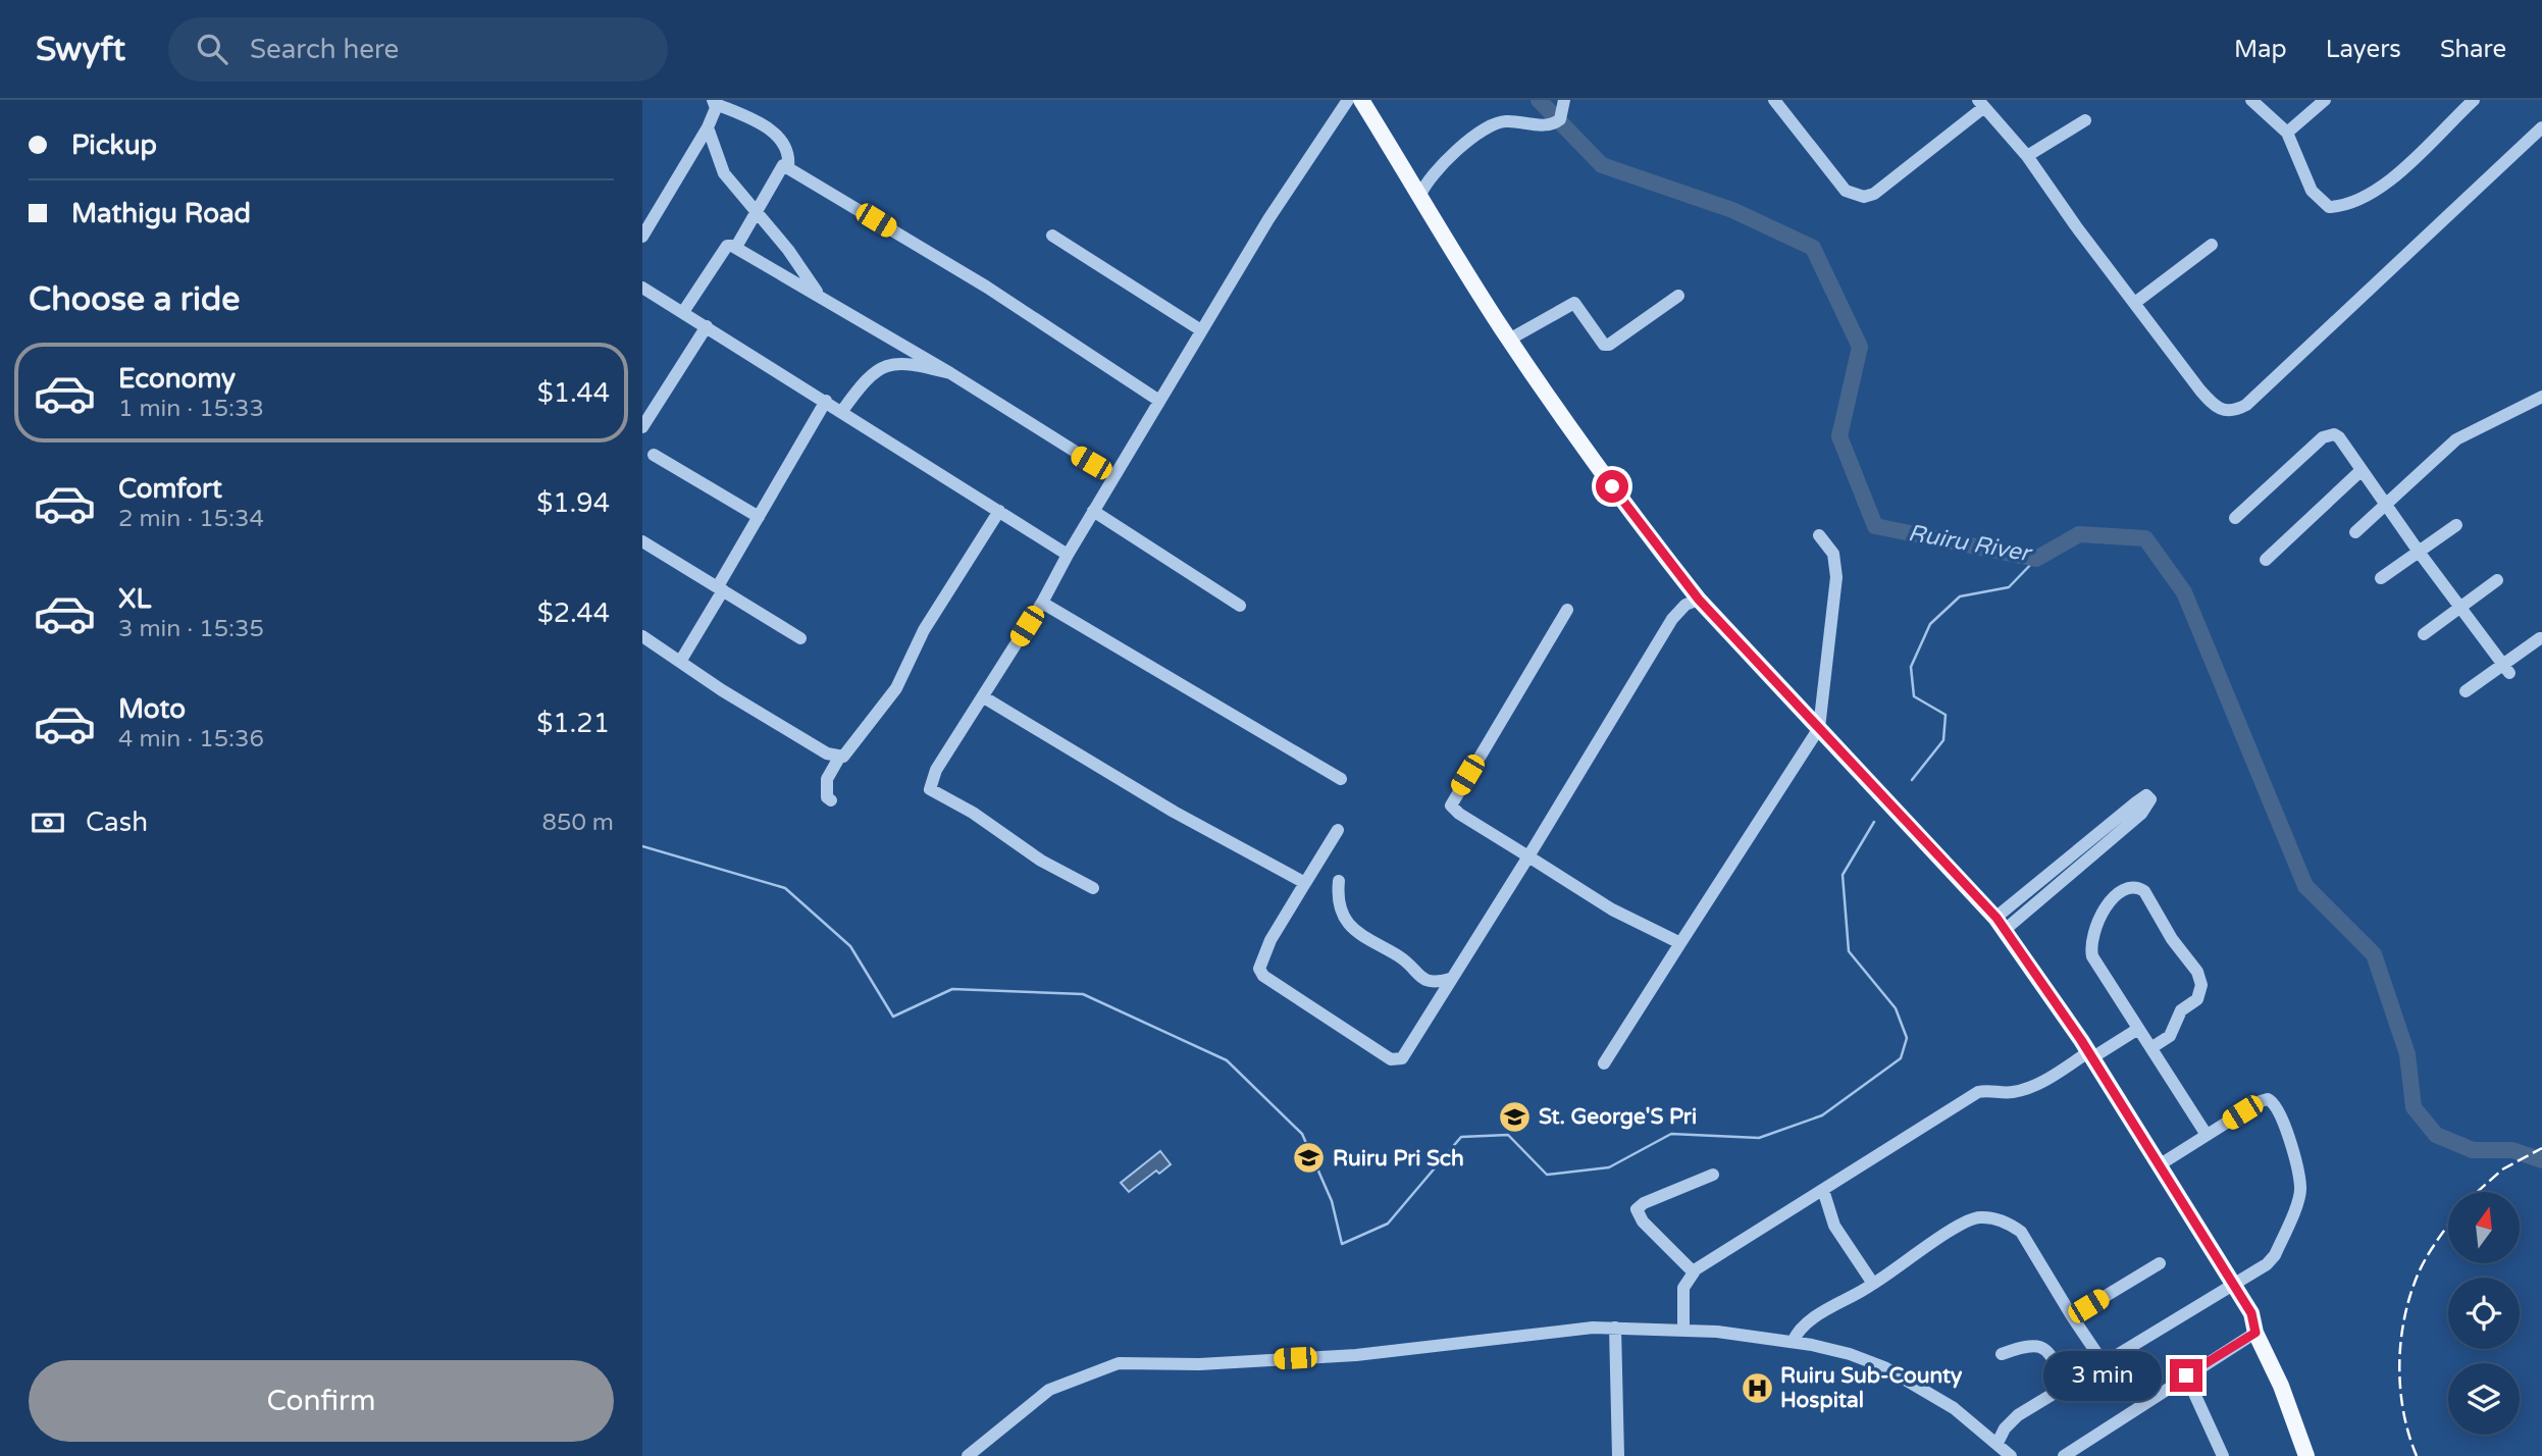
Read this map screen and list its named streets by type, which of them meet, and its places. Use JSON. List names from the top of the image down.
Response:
{
  "water": ["Ruiru River"],
  "places": {
    "school or university": ["St. George'S Pri", "Ruiru Pri Sch"],
    "hospital": ["Ruiru Sub-County Hospital"]
  },
  "north": "top",
  "page": {
    "header": "Swyft",
    "search": "Search here",
    "nav": ["Map", "Layers", "Share"],
    "banner": ["Pickup", "Mathigu Road"],
    "heading": "Choose a ride",
    "list": [
      {
        "name": "Economy",
        "note": "1 min · 15:33",
        "value": "$1.44"
      },
      {
        "name": "Comfort",
        "note": "2 min · 15:34",
        "value": "$1.94"
      },
      {
        "name": "XL",
        "note": "3 min · 15:35",
        "value": "$2.44"
      },
      {
        "name": "Moto",
        "note": "4 min · 15:36",
        "value": "$1.21"
      }
    ],
    "pay": ["Cash", "850 m"],
    "buttons": "Confirm",
    "bubble": "3 min"
  }
}
